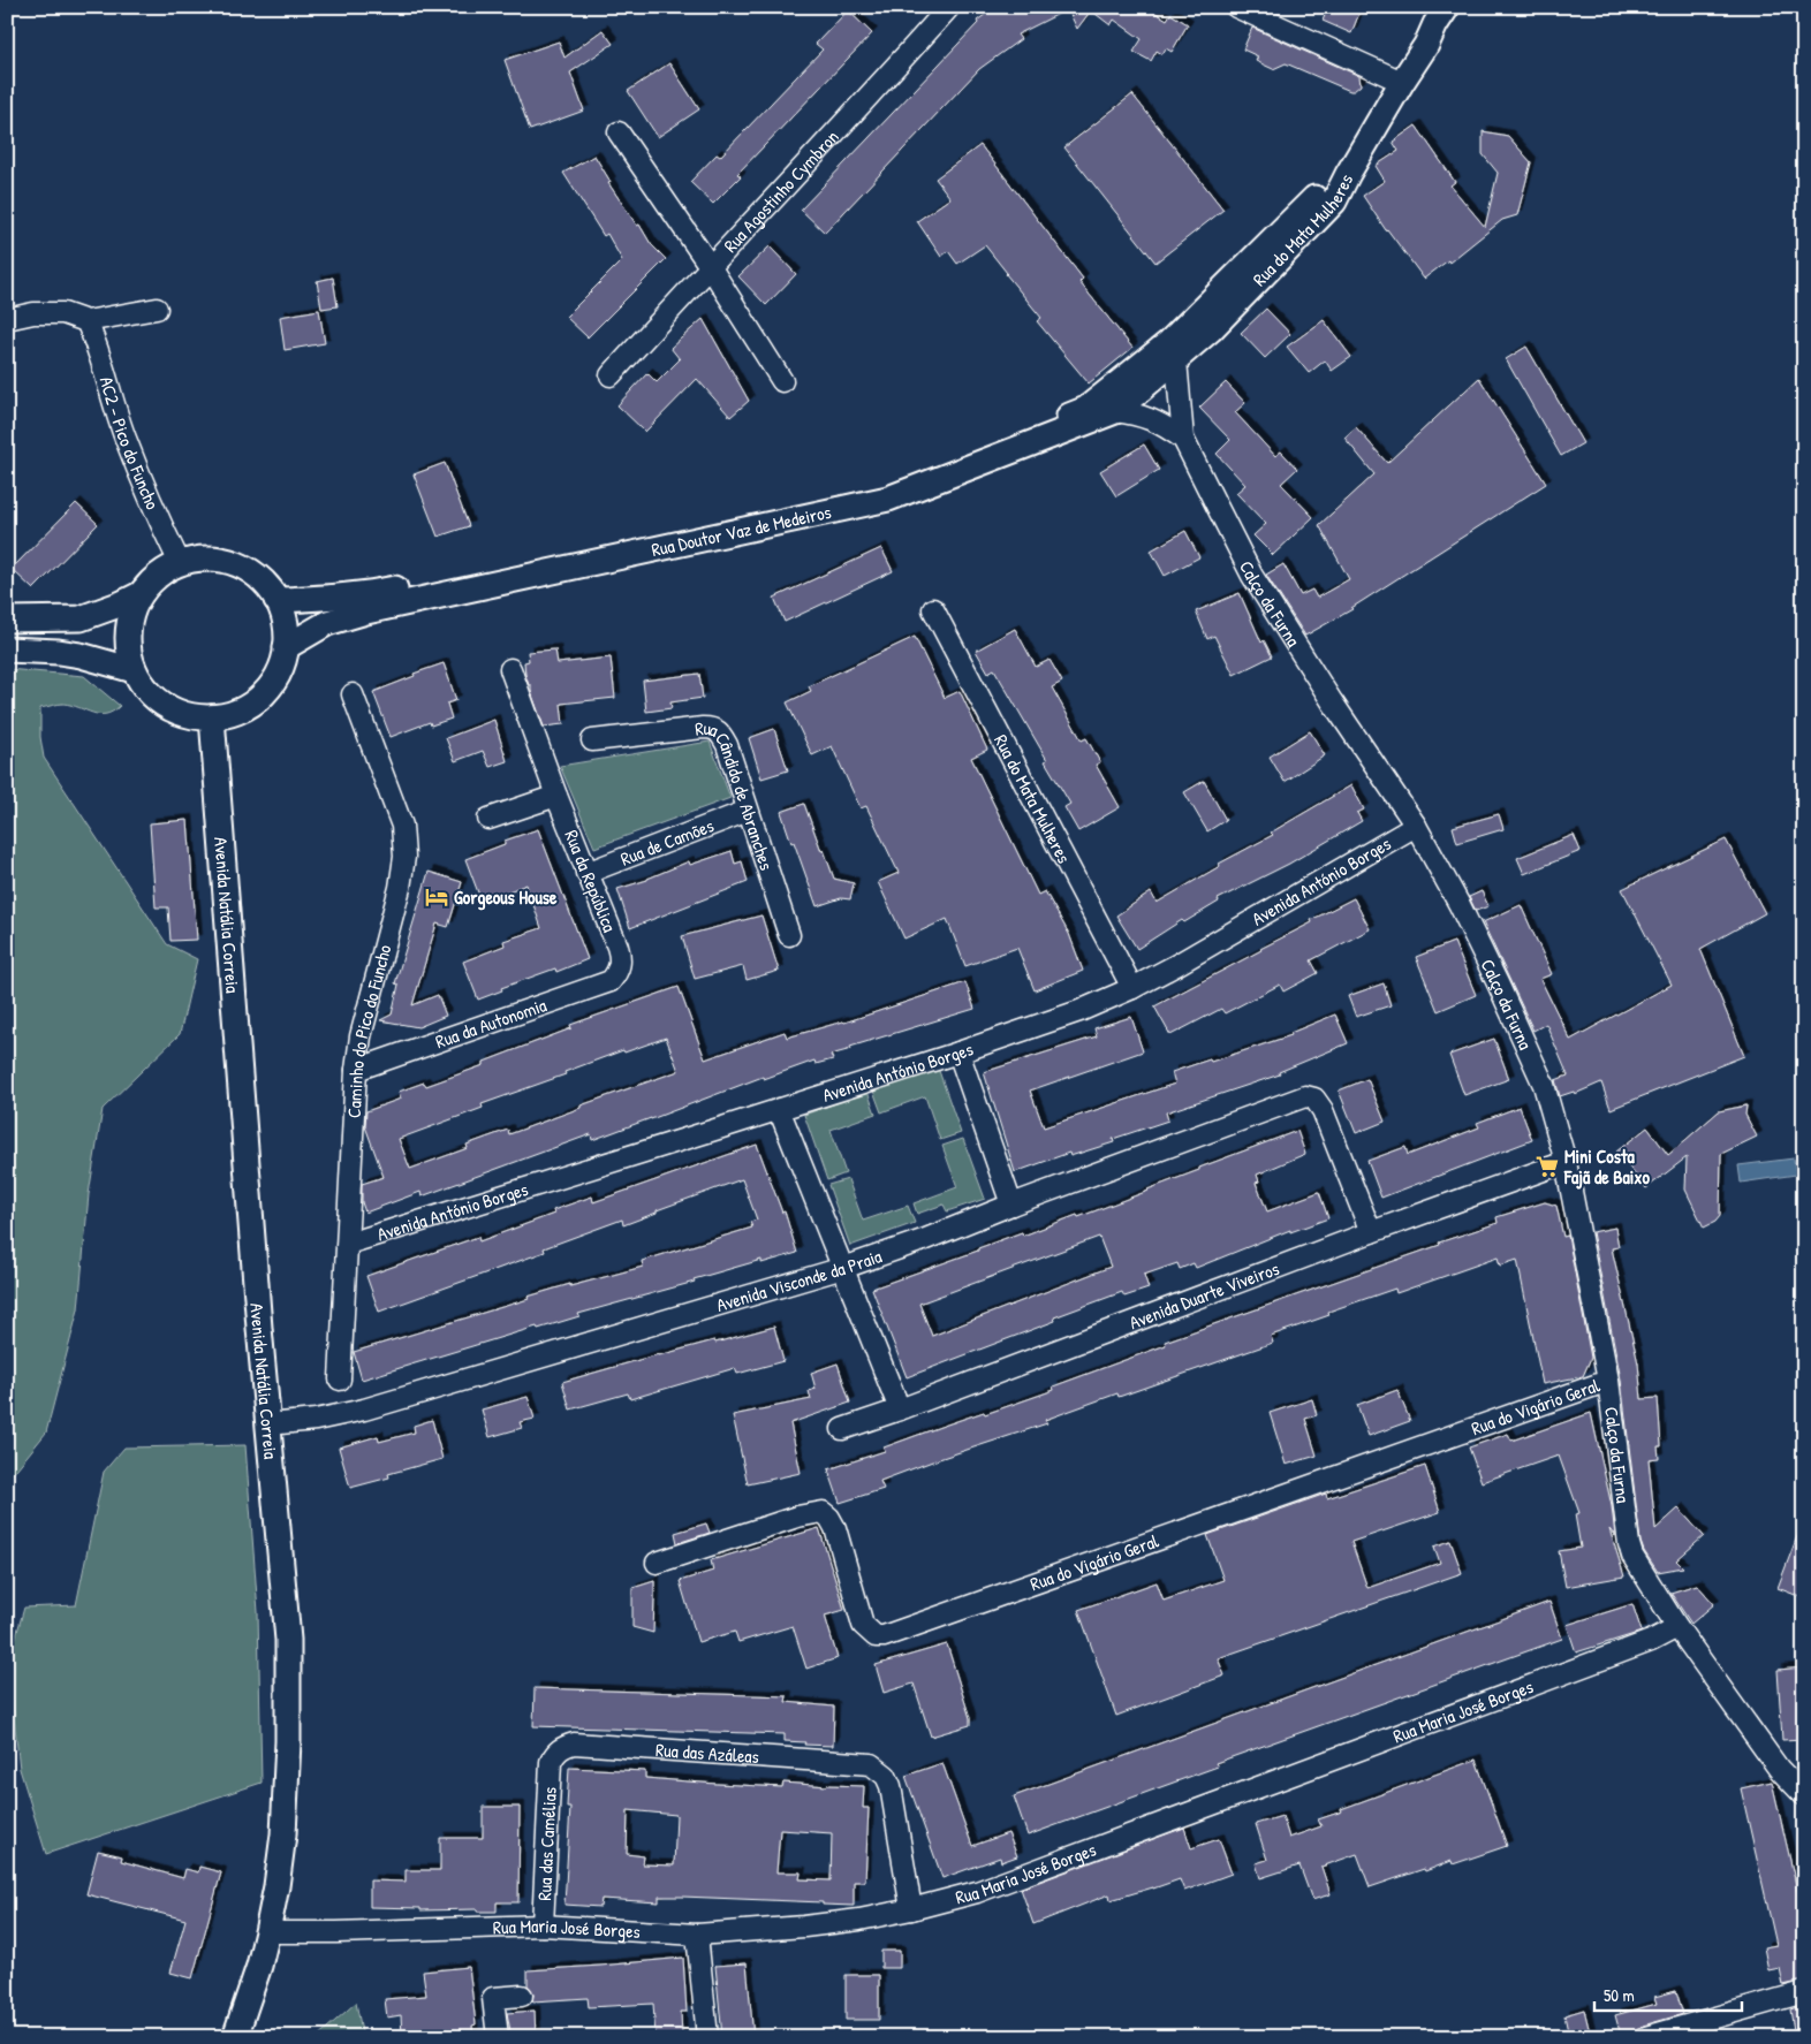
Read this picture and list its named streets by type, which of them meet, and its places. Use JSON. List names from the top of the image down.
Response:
{
  "streets": {
    "street": [
      "Rua Agostinho Cymbron",
      "Rua do Mata Mulheres",
      "AC2 – Pico do Funcho",
      "Rua Doutor Vaz de Medeiros",
      "Calço da Furna",
      "Rua Cândido de Abranches",
      "Rua de Camões",
      "Rua da República",
      "Avenida António Borges",
      "Avenida Natália Correia",
      "Rua da Autonomia",
      "Caminho do Pico do Funcho",
      "Avenida Visconde da Praia",
      "Avenida Duarte Viveiros",
      "Rua do Vigário Geral",
      "Rua Maria José Borges",
      "Rua das Azáleas",
      "Rua das Camélias"
    ]
  },
  "crossings": [
    ["Rua do Mata Mulheres", "Rua Doutor Vaz de Medeiros"],
    ["Rua do Mata Mulheres", "Calço da Furna"],
    ["Rua do Mata Mulheres", "Avenida António Borges"],
    ["AC2 – Pico do Funcho", "Rua Doutor Vaz de Medeiros"],
    ["AC2 – Pico do Funcho", "Avenida Natália Correia"],
    ["Rua Doutor Vaz de Medeiros", "Calço da Furna"],
    ["Rua Doutor Vaz de Medeiros", "Avenida Natália Correia"],
    ["Calço da Furna", "Avenida António Borges"],
    ["Calço da Furna", "Avenida Duarte Viveiros"],
    ["Calço da Furna", "Rua do Vigário Geral"],
    ["Calço da Furna", "Rua Maria José Borges"],
    ["Rua Cândido de Abranches", "Rua de Camões"],
    ["Rua de Camões", "Rua da República"],
    ["Rua da República", "Rua da Autonomia"],
    ["Avenida António Borges", "Caminho do Pico do Funcho"],
    ["Avenida Natália Correia", "Avenida Visconde da Praia"],
    ["Avenida Natália Correia", "Rua Maria José Borges"],
    ["Rua da Autonomia", "Caminho do Pico do Funcho"],
    ["Avenida Visconde da Praia", "Avenida Duarte Viveiros"],
    ["Rua Maria José Borges", "Rua das Azáleas"],
    ["Rua Maria José Borges", "Rua das Camélias"],
    ["Rua das Azáleas", "Rua das Camélias"]
  ],
  "places": {
    "hotel": ["Gorgeous House"],
    "supermarket": ["Mini Costa Fajã de Baixo"]
  },
  "scale_bar": "50 m"
}
